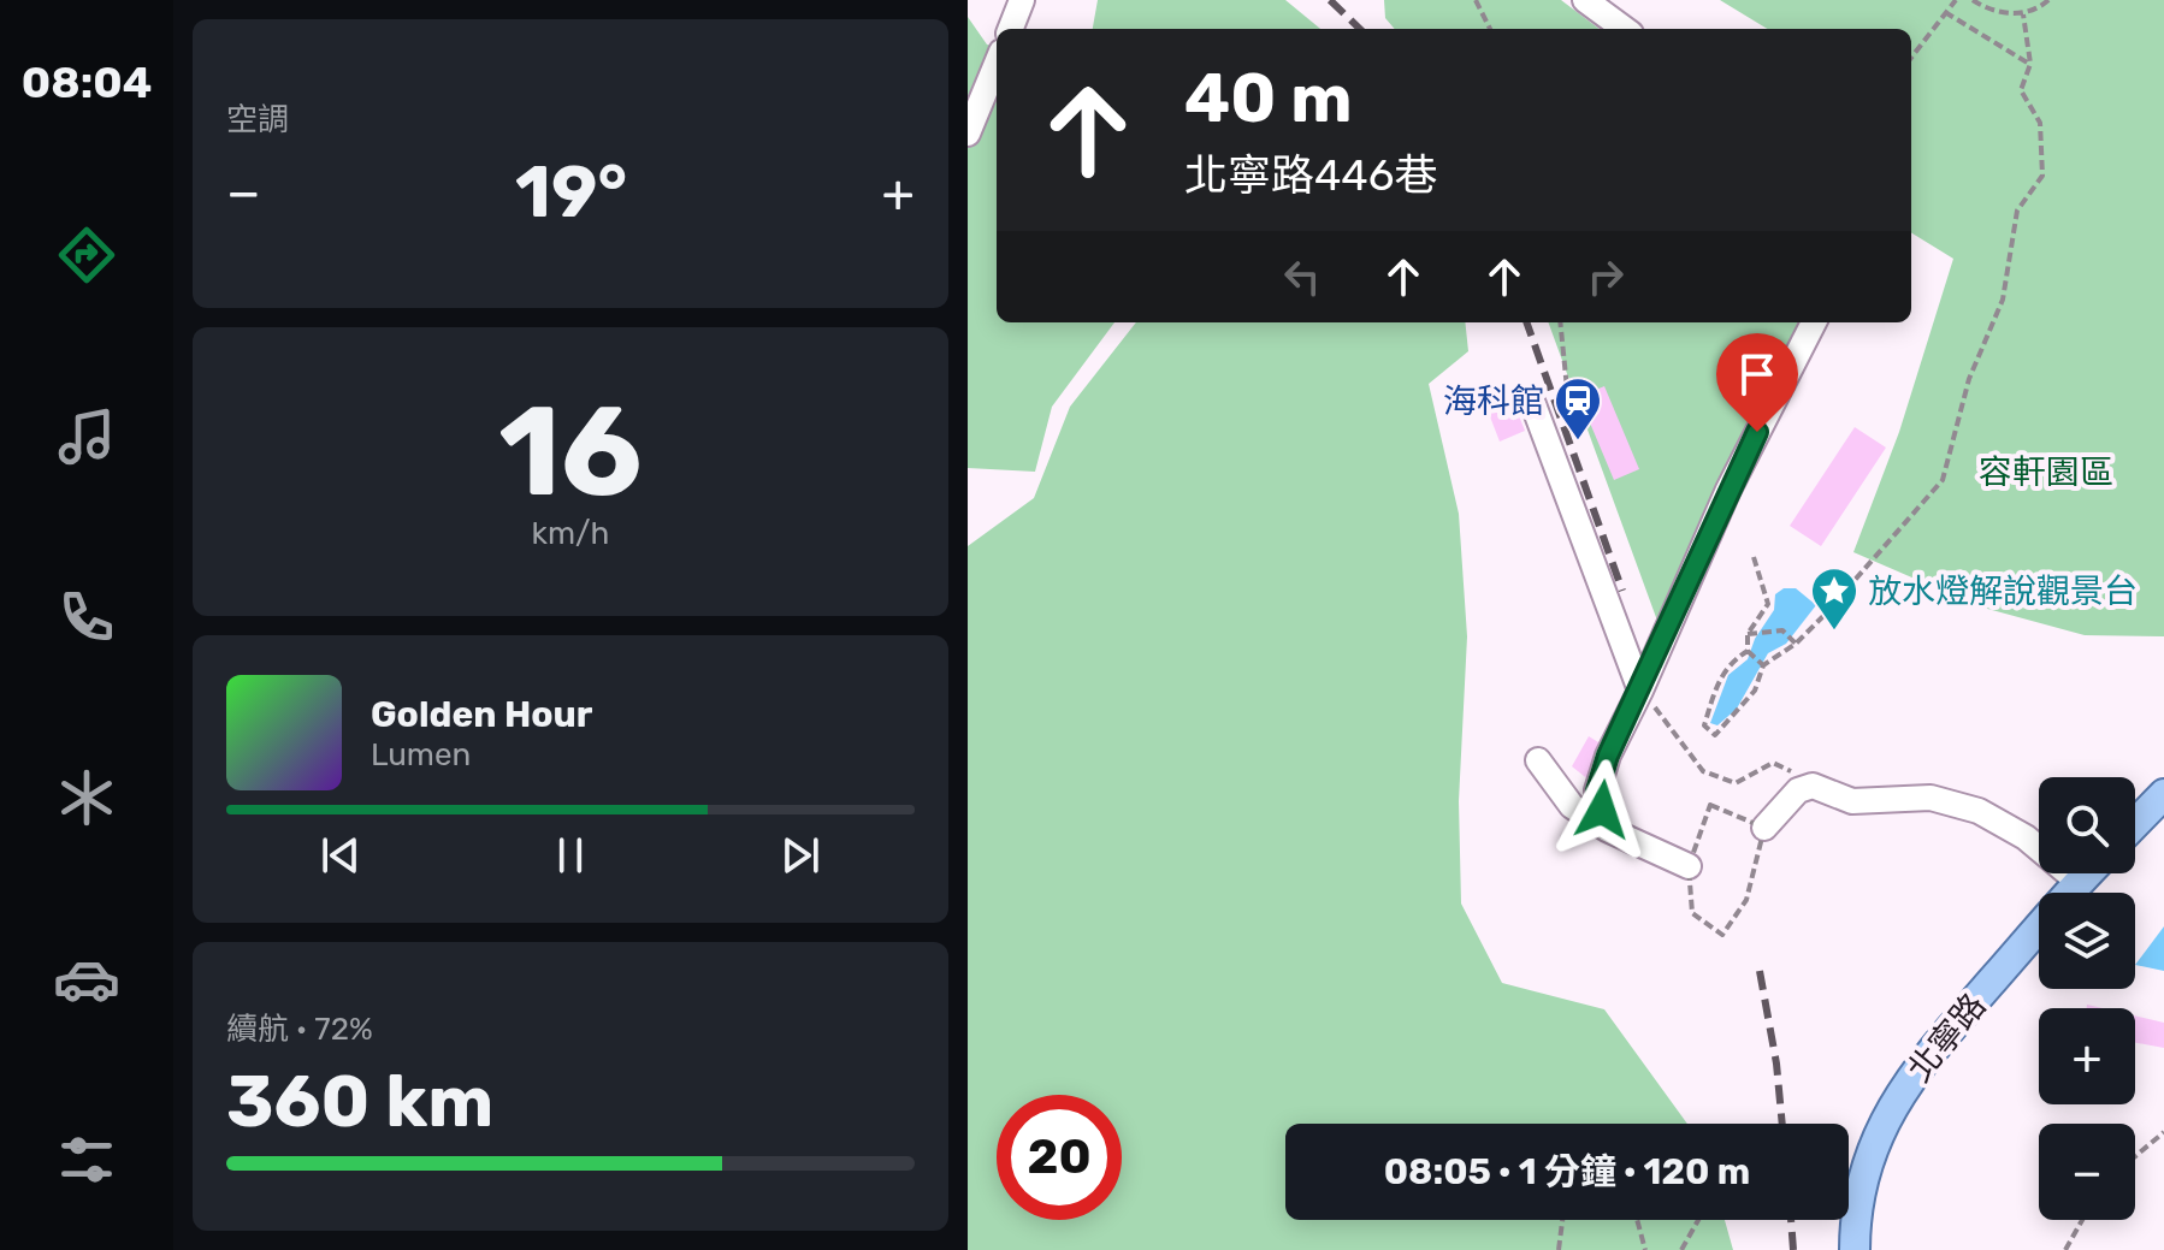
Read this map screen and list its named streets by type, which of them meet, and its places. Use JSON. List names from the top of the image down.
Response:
{
  "streets": {
    "main road": ["北寧路"]
  },
  "parks": ["容軒園區"],
  "places": {
    "station": ["海科館"],
    "place": ["放水燈解說觀景台"]
  },
  "page": {
    "tabs": "08:04",
    "tile": [
      "空調",
      ["16", "km/h"],
      ["續航 · 72%", "360 km"]
    ],
    "turn": ["40 m", "北寧路446巷"],
    "heat": ["−", "19°", "+"],
    "song": ["Golden Hour", "Lumen"],
    "map_buttons": ["+", "−"],
    "limit": "20",
    "trip": "08:05 · 1 分鐘 · 120 m"
  }
}
